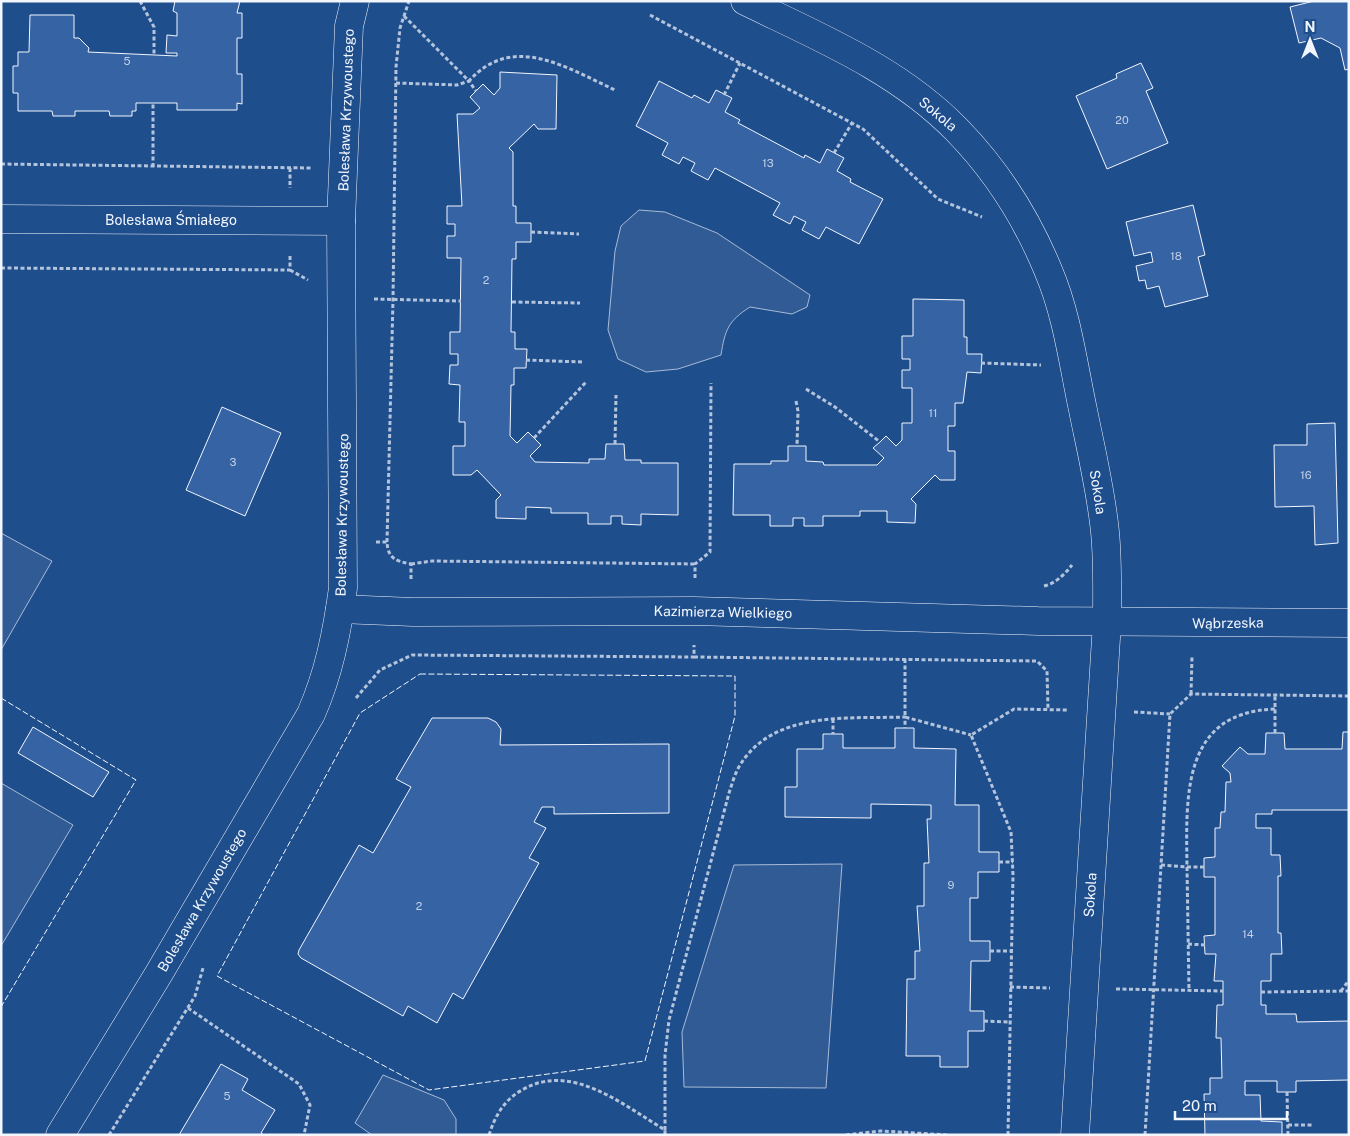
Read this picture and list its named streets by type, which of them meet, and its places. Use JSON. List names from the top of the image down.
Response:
{
  "streets": {
    "street": [
      "Bolesława Krzywoustego",
      "Sokola",
      "Bolesława Śmiałego",
      "Kazimierza Wielkiego",
      "Wąbrzeska"
    ]
  },
  "crossings": [
    ["Bolesława Krzywoustego", "Bolesława Śmiałego"],
    ["Bolesława Krzywoustego", "Kazimierza Wielkiego"],
    ["Sokola", "Kazimierza Wielkiego"],
    ["Sokola", "Wąbrzeska"],
    ["Kazimierza Wielkiego", "Wąbrzeska"]
  ],
  "house_numbers": [
    "5",
    "20",
    "13",
    "18",
    "2",
    "11",
    "3",
    "16",
    "9",
    "2",
    "14",
    "5"
  ],
  "scale_bar": "20 m",
  "north": "top"
}
